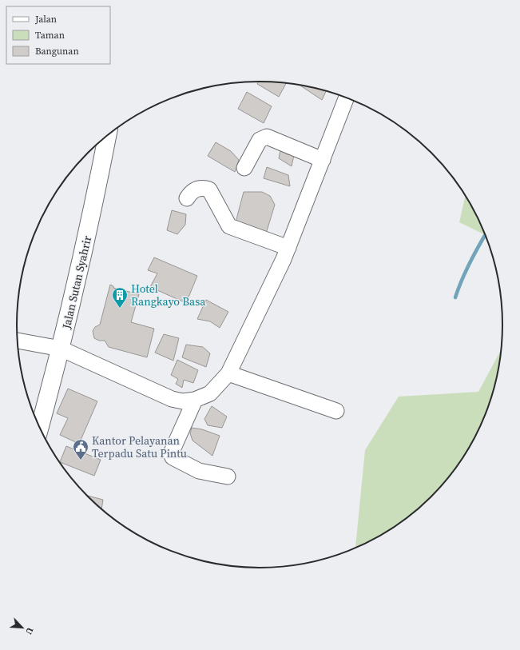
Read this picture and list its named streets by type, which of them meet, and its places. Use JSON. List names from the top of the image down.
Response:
{
  "streets": {
    "highway": ["Jalan Sutan Syahrir"]
  },
  "places": {
    "building": ["Hotel Rangkayo Basa"],
    "public building": ["Kantor Pelayanan Terpadu Satu Pintu"]
  },
  "legend": ["Jalan", "Taman", "Bangunan"],
  "north": "bottom right"
}
